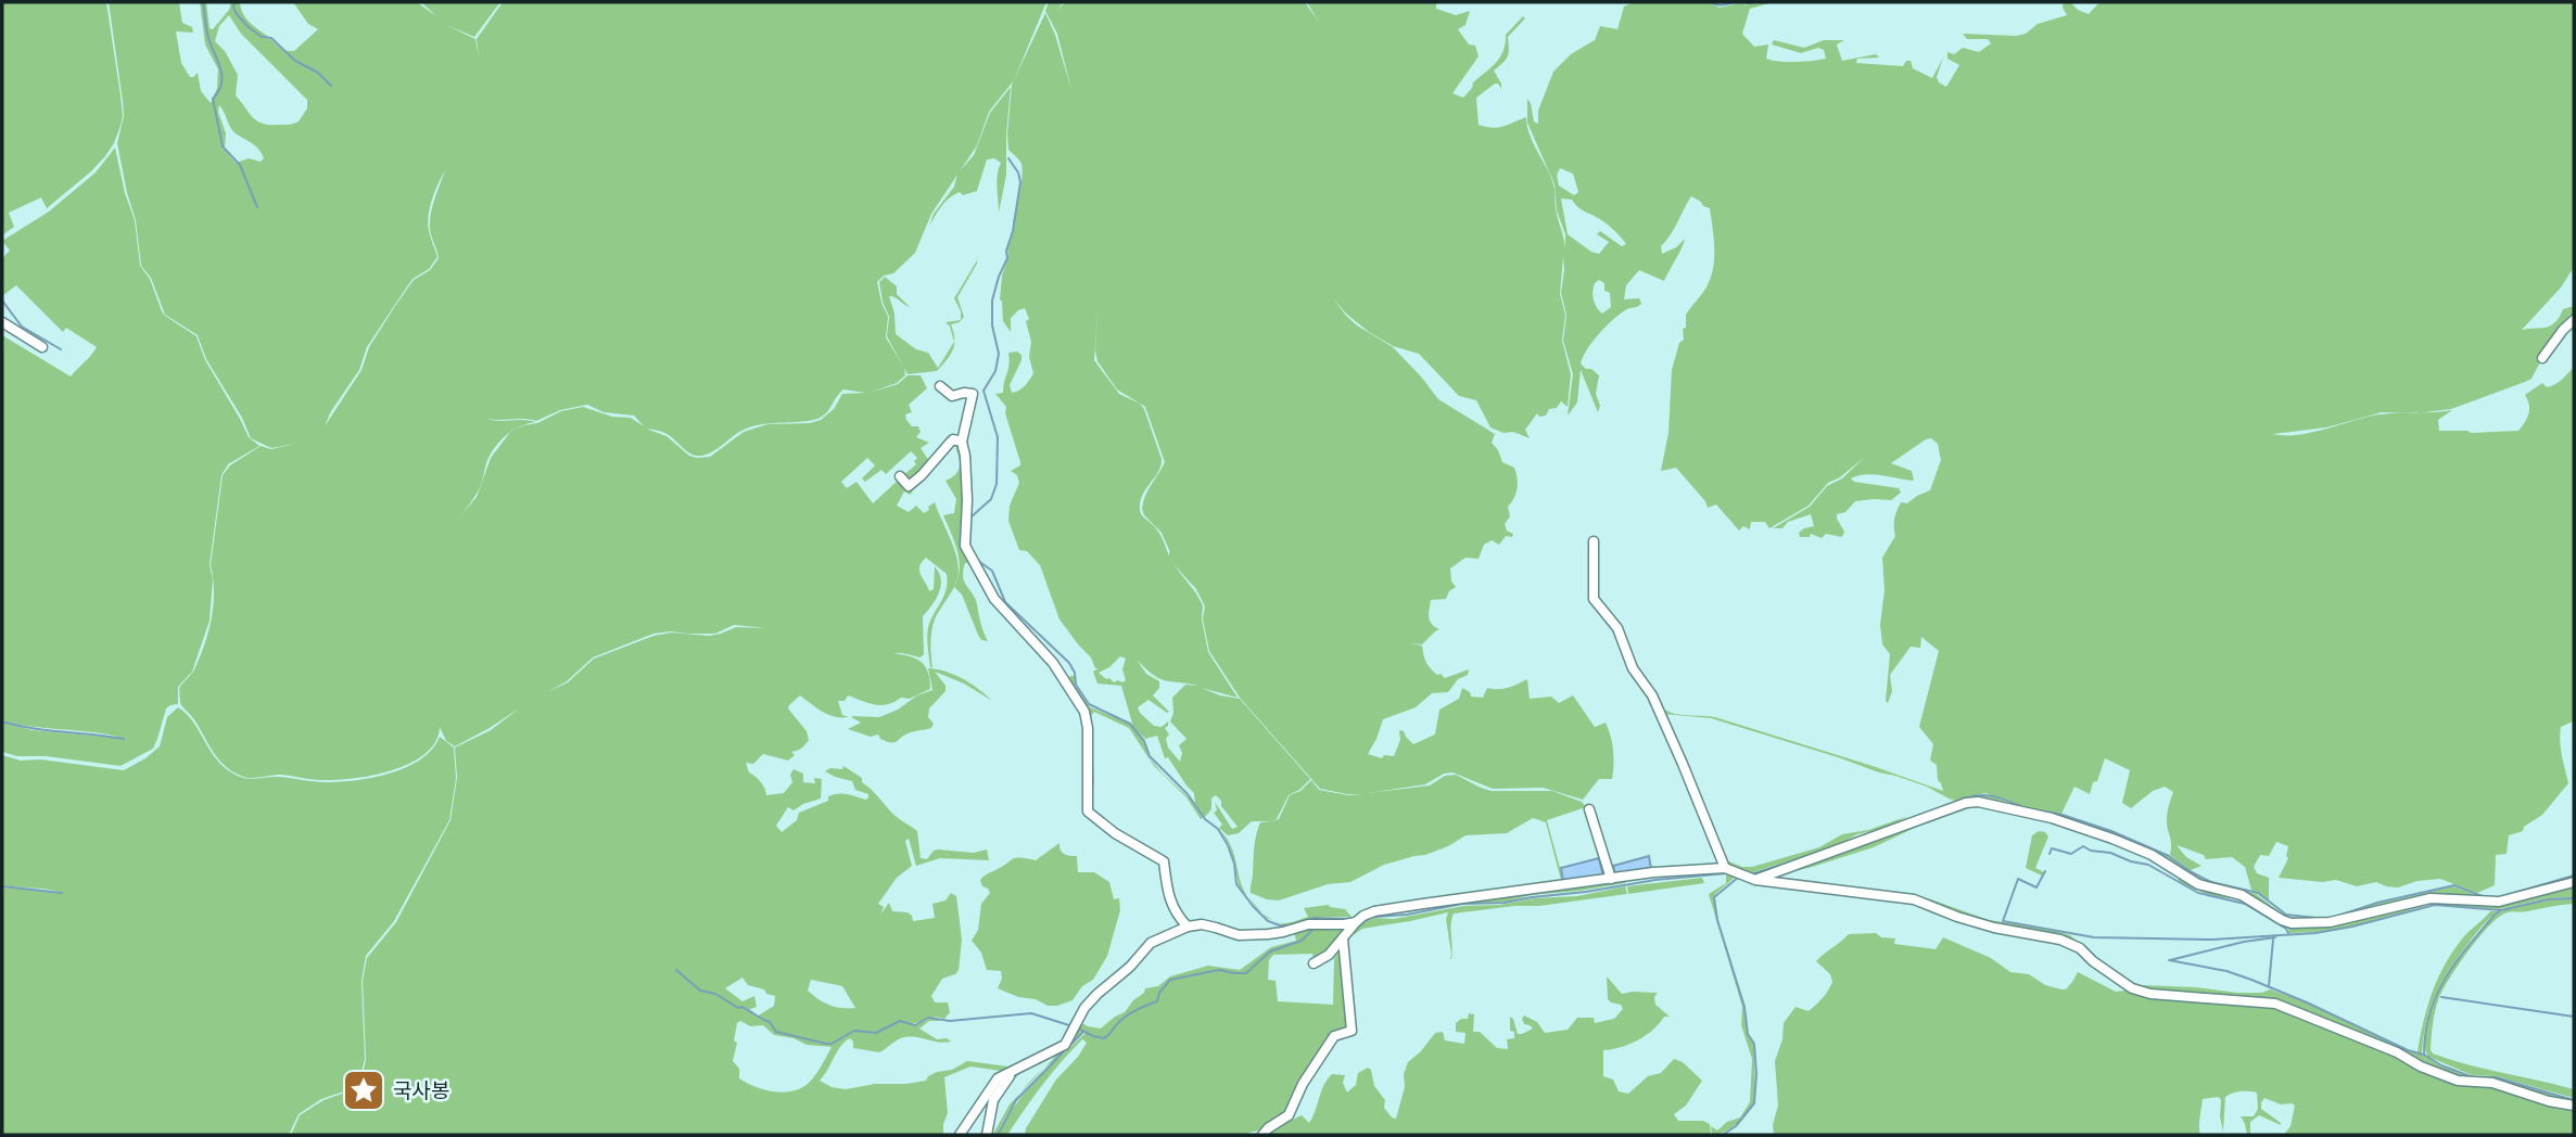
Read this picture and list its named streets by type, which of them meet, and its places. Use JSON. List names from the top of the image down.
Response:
{
  "places": {
    "place": ["국사봉"]
  }
}
